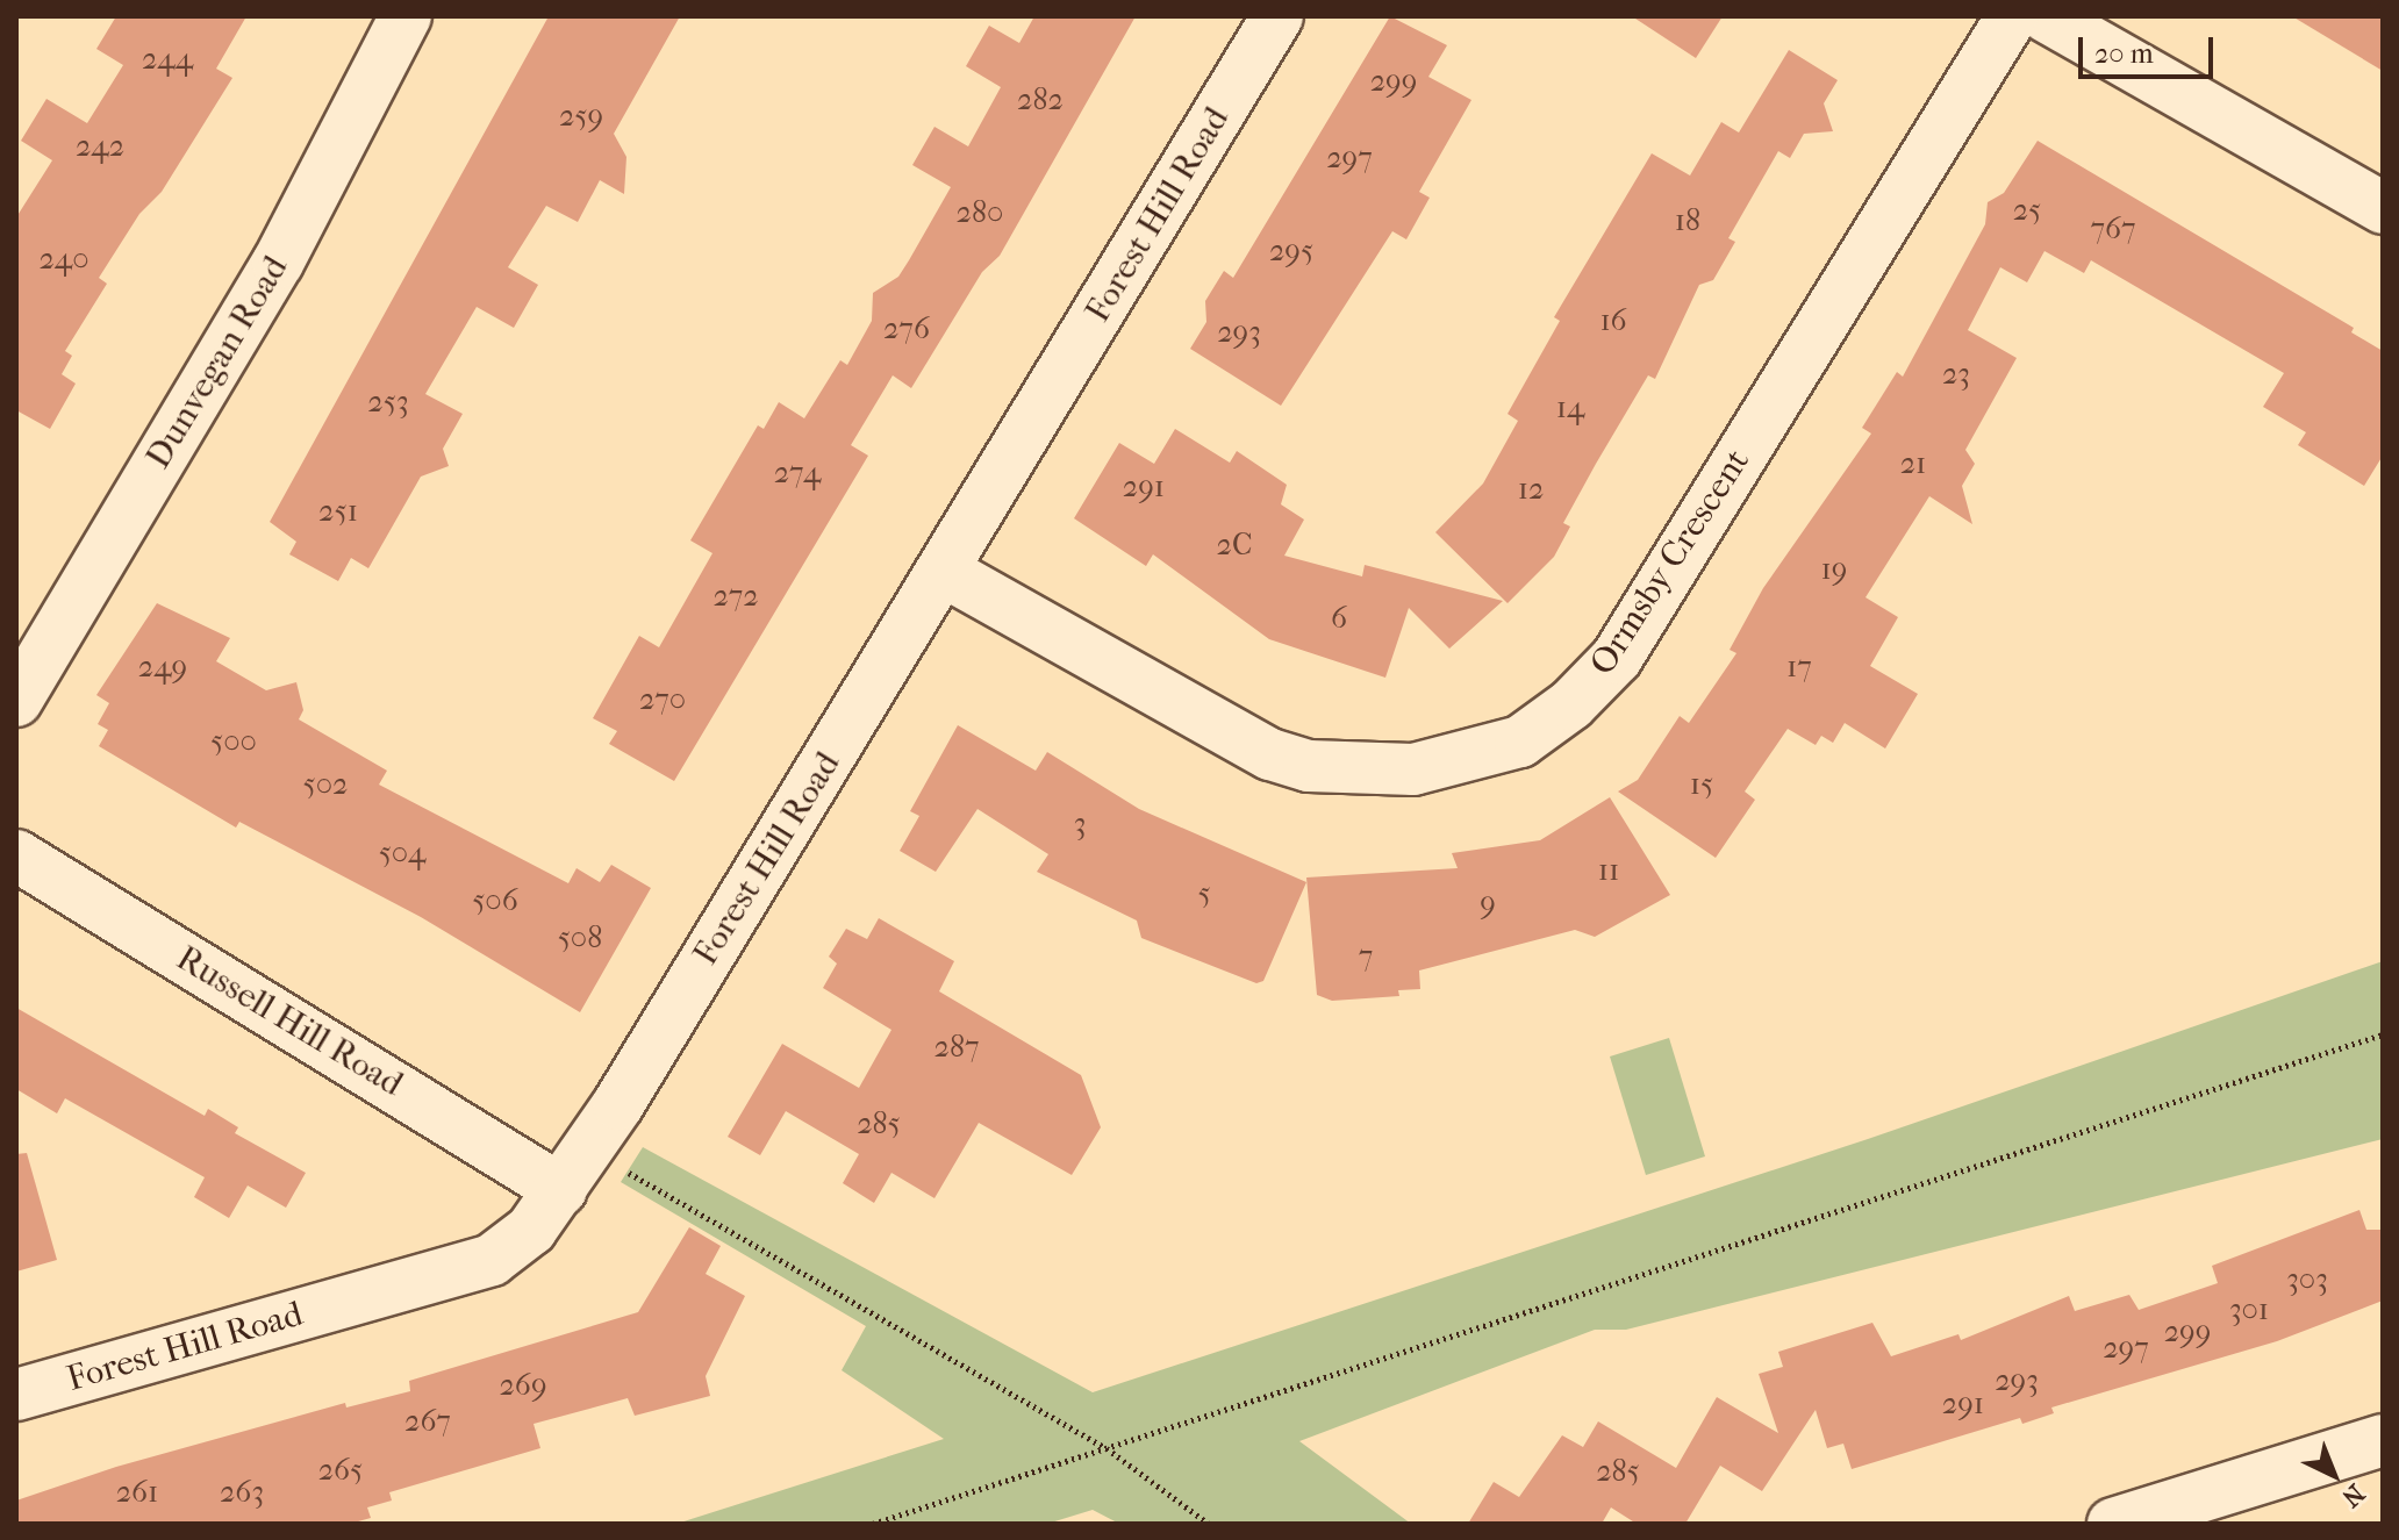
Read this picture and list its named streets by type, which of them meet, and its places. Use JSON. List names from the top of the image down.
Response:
{
  "streets": {
    "street": [
      "Forest Hill Road",
      "Dunvegan Road",
      "Ormsby Crescent",
      "Russell Hill Road"
    ]
  },
  "crossings": [
    ["Forest Hill Road", "Ormsby Crescent"],
    ["Forest Hill Road", "Russell Hill Road"]
  ],
  "house_numbers": [
    "244",
    "299",
    "282",
    "259",
    "242",
    "297",
    "25",
    "280",
    "18",
    "767",
    "295",
    "240",
    "16",
    "276",
    "293",
    "23",
    "253",
    "14",
    "21",
    "274",
    "291",
    "12",
    "251",
    "2C",
    "19",
    "272",
    "6",
    "249",
    "17",
    "270",
    "500",
    "502",
    "15",
    "3",
    "504",
    "11",
    "5",
    "506",
    "9",
    "508",
    "7",
    "287",
    "285",
    "303",
    "301",
    "299",
    "297",
    "293",
    "269",
    "291",
    "267",
    "265",
    "285",
    "261",
    "263"
  ],
  "scale_bar": "20 m",
  "north": "bottom right"
}
